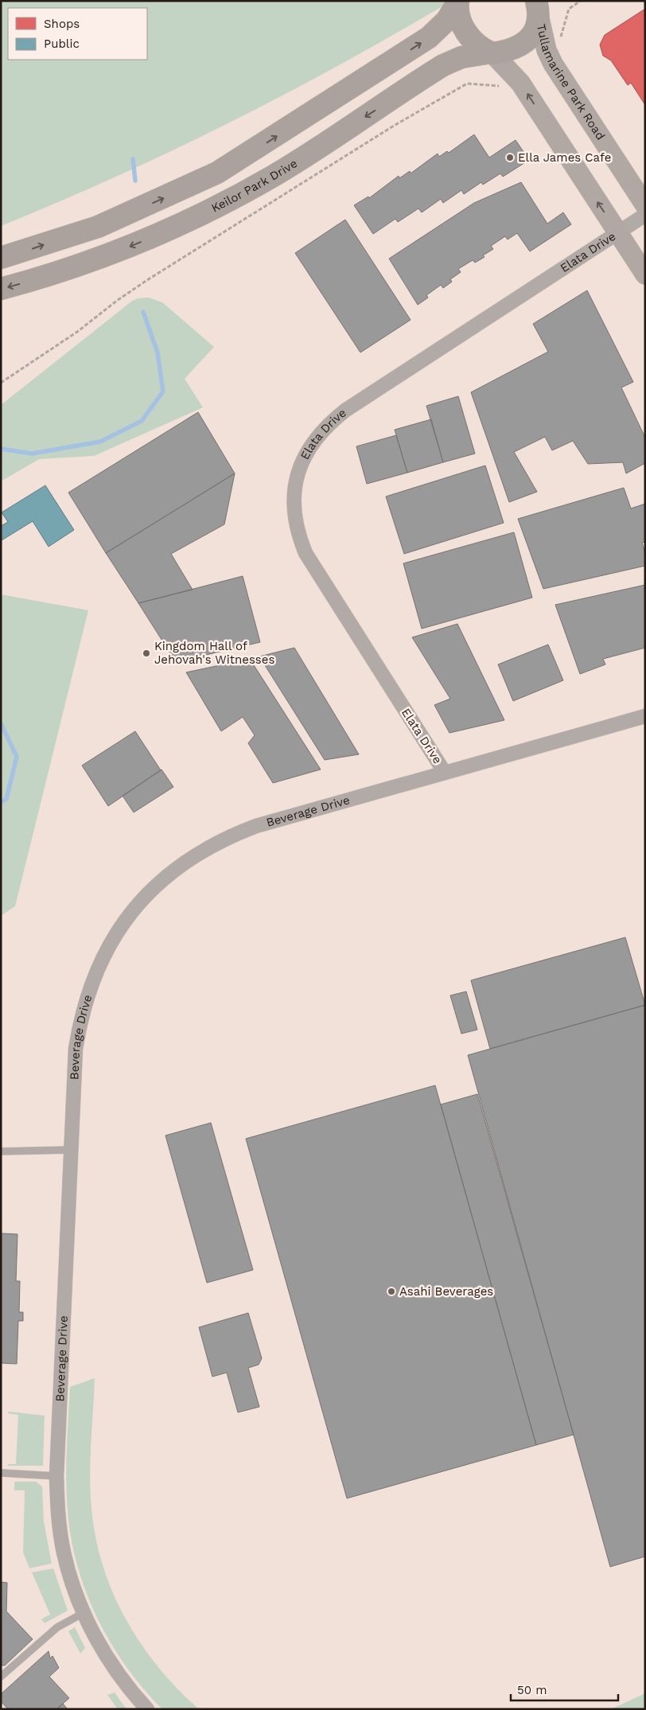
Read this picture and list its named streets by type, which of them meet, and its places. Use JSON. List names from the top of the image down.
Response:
{
  "streets": {
    "main road": ["Keilor Park Drive"],
    "street": ["Tullamarine Park Road", "Elata Drive", "Beverage Drive"]
  },
  "crossings": [
    ["Tullamarine Park Road", "Keilor Park Drive"],
    ["Elata Drive", "Beverage Drive"]
  ],
  "places": ["Ella James Cafe", "Kingdom Hall of Jehovah's Witnesses", "Asahi Beverages"],
  "legend": ["Shops", "Public"],
  "scale_bar": "50 m"
}
